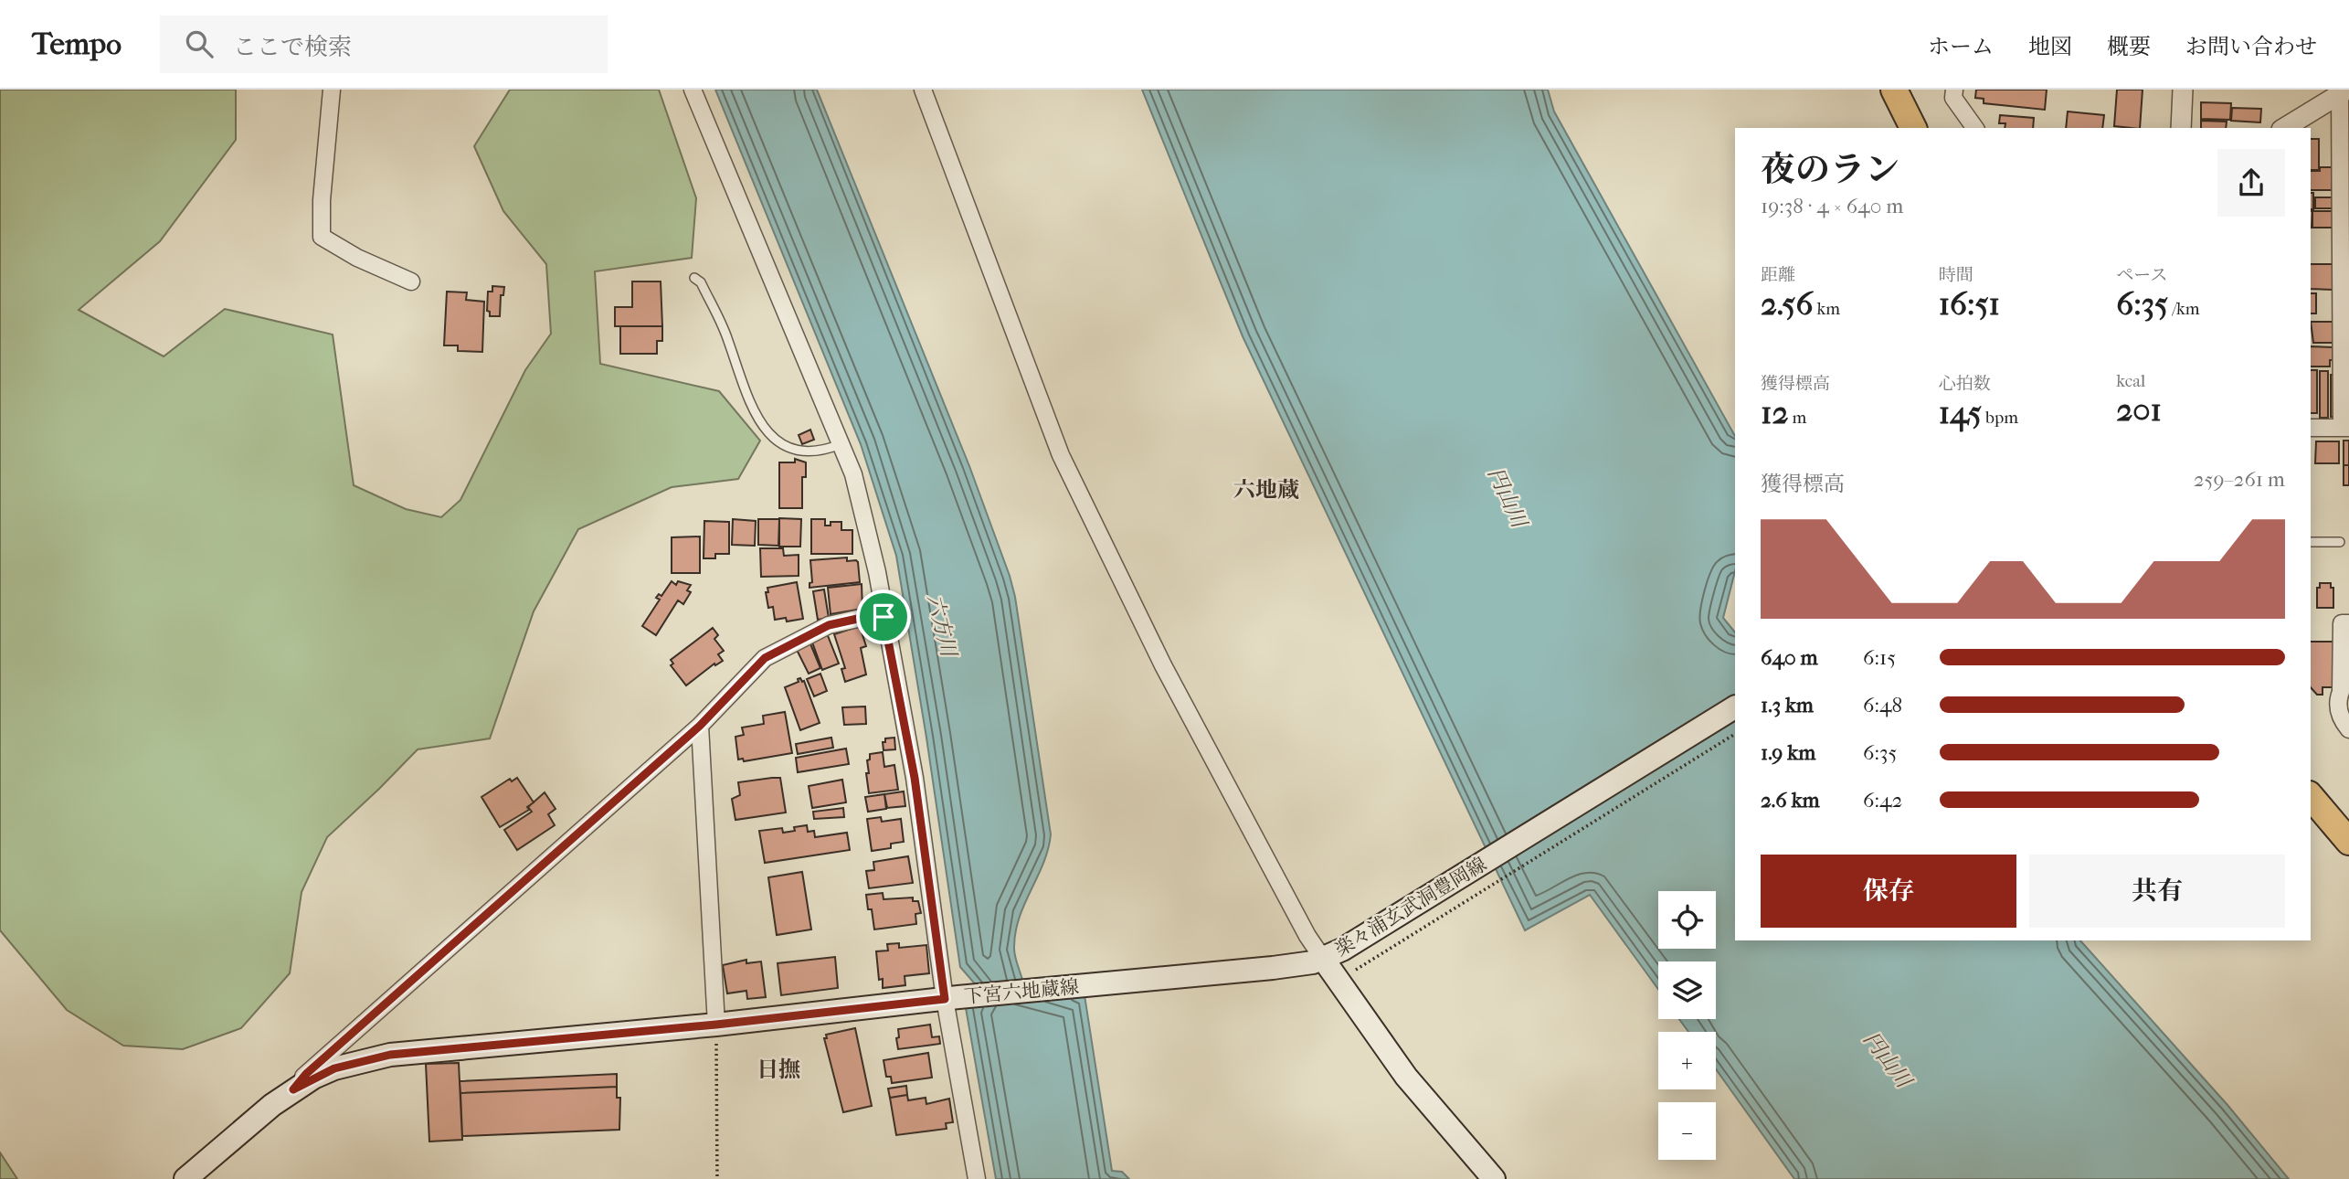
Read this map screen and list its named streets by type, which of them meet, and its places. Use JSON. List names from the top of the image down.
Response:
{
  "streets": {
    "main road": ["楽々浦玄武洞豊岡線", "下宮六地蔵線"]
  },
  "crossings": [
    ["楽々浦玄武洞豊岡線", "下宮六地蔵線"]
  ],
  "districts": ["六地蔵", "日撫"],
  "water": ["円山川", "六方川"],
  "page": {
    "header": "Tempo",
    "search": "ここで検索",
    "nav": [
      "ホーム",
      "地図",
      "概要",
      "お問い合わせ"
    ],
    "heading": ["夜のラン", "19:38 · 4 × 640 m"],
    "stats": [
      ["距離", "2.56 km"],
      ["時間", "16:51"],
      ["ペース", "6:35 /km"],
      ["獲得標高", "12 m"],
      ["心拍数", "145 bpm"],
      ["kcal", "201"]
    ],
    "chart": ["獲得標高", "259–261 m"],
    "list": [
      {
        "name": "640 m",
        "note": "6:15"
      },
      {
        "name": "1.3 km",
        "note": "6:48"
      },
      {
        "name": "1.9 km",
        "note": "6:35"
      },
      {
        "name": "2.6 km",
        "note": "6:42"
      }
    ],
    "buttons": ["保存", "共有"],
    "map_buttons": ["+", "−"]
  }
}
